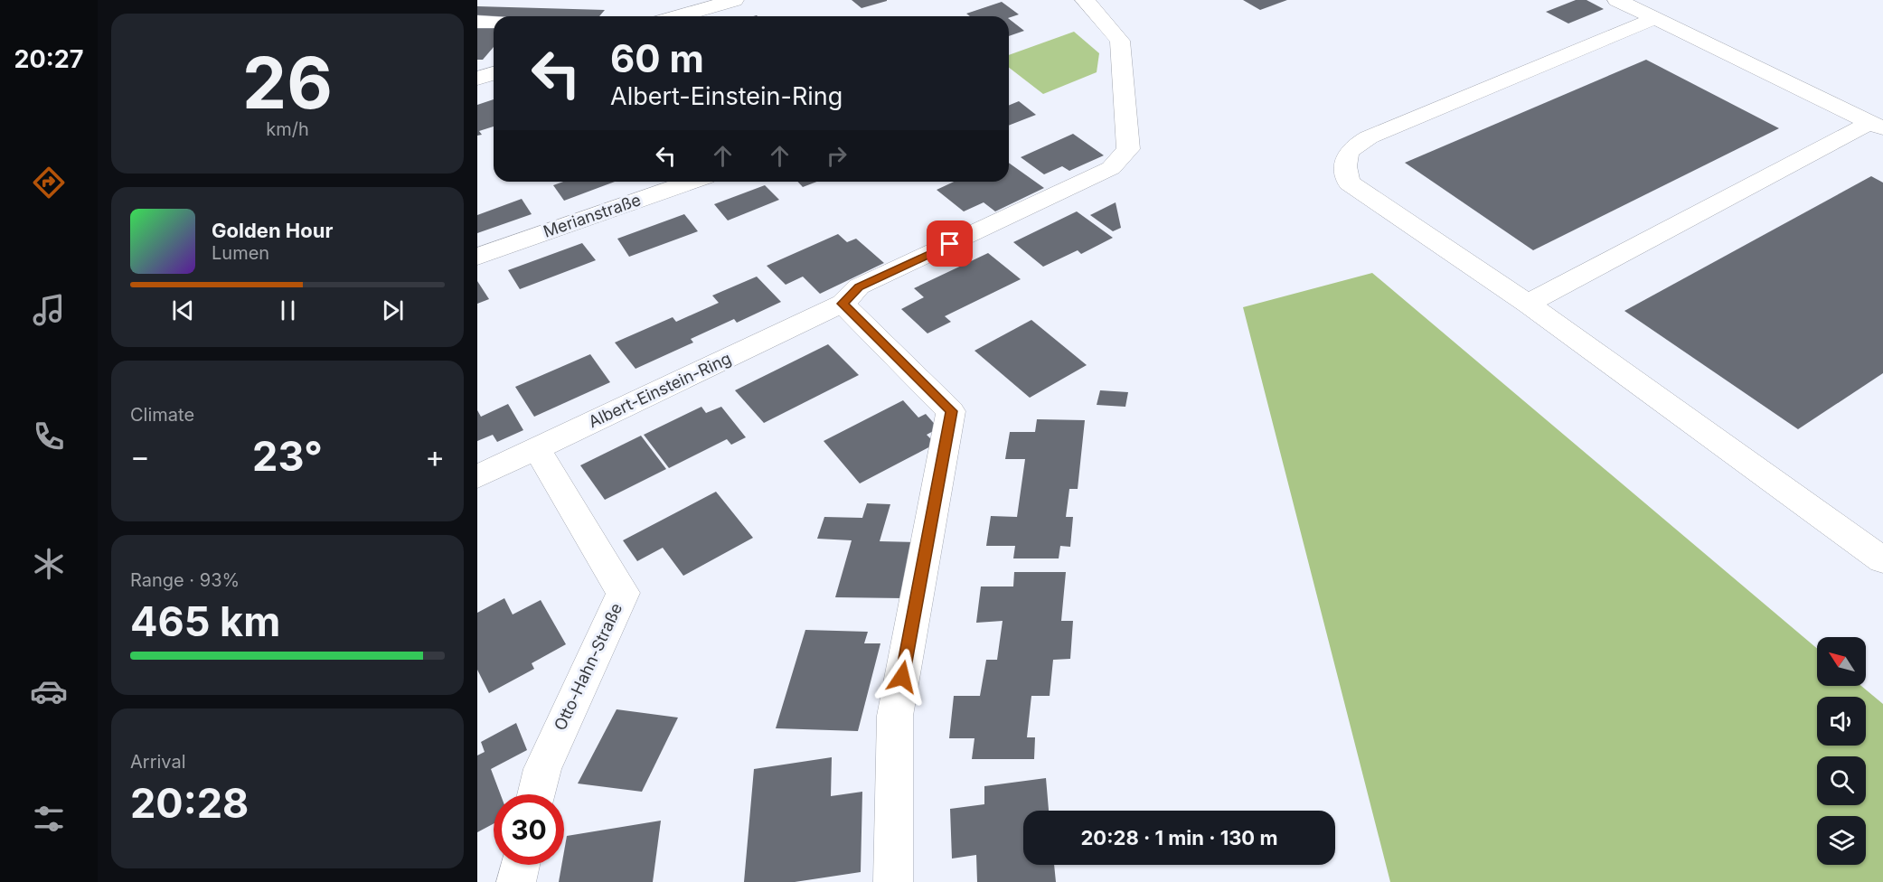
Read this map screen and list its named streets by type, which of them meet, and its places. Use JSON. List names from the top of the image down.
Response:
{
  "streets": {
    "street": ["Merianstraße", "Albert-Einstein-Ring", "Otto-Hahn-Straße"]
  },
  "crossings": [
    ["Albert-Einstein-Ring", "Otto-Hahn-Straße"]
  ],
  "north": "top left",
  "page": {
    "tabs": "20:27",
    "tile": [
      ["26", "km/h"],
      "Climate",
      ["Range · 93%", "465 km"],
      ["Arrival", "20:28"]
    ],
    "turn": ["60 m", "Albert-Einstein-Ring"],
    "song": ["Golden Hour", "Lumen"],
    "heat": ["−", "23°", "+"],
    "limit": "30",
    "trip": "20:28 · 1 min · 130 m"
  }
}
